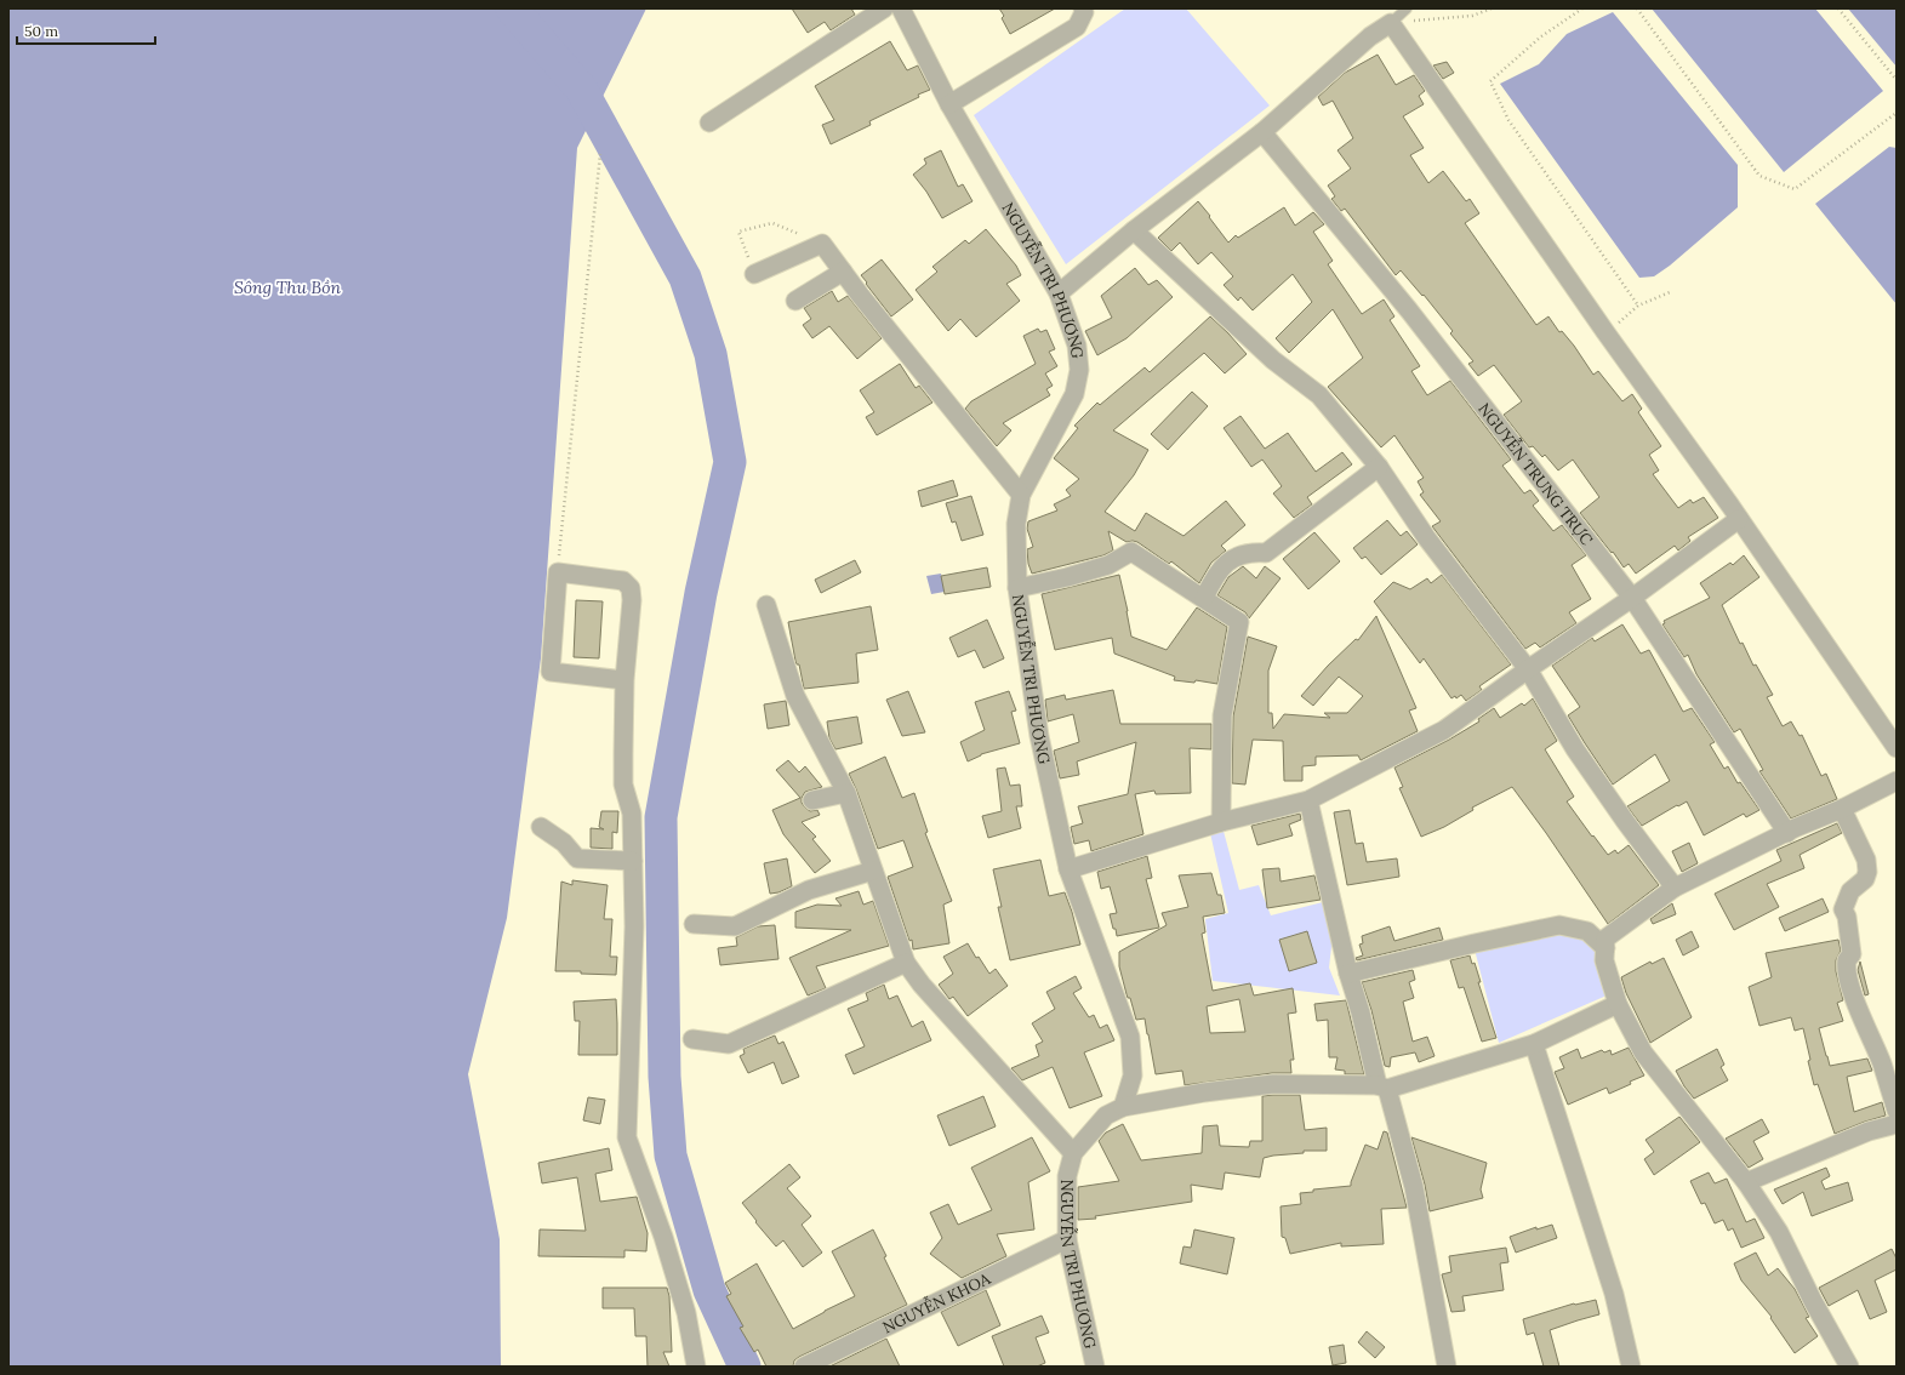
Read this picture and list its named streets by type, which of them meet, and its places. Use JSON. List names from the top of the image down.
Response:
{
  "streets": {
    "street": ["NGUYỄN TRI PHƯƠNG", "NGUYỄN TRUNG TRỰC", "NGUYỄN KHOA"]
  },
  "crossings": [
    ["NGUYỄN TRI PHƯƠNG", "NGUYỄN KHOA"]
  ],
  "water": ["Sông Thu Bồn"],
  "scale_bar": "50 m"
}
